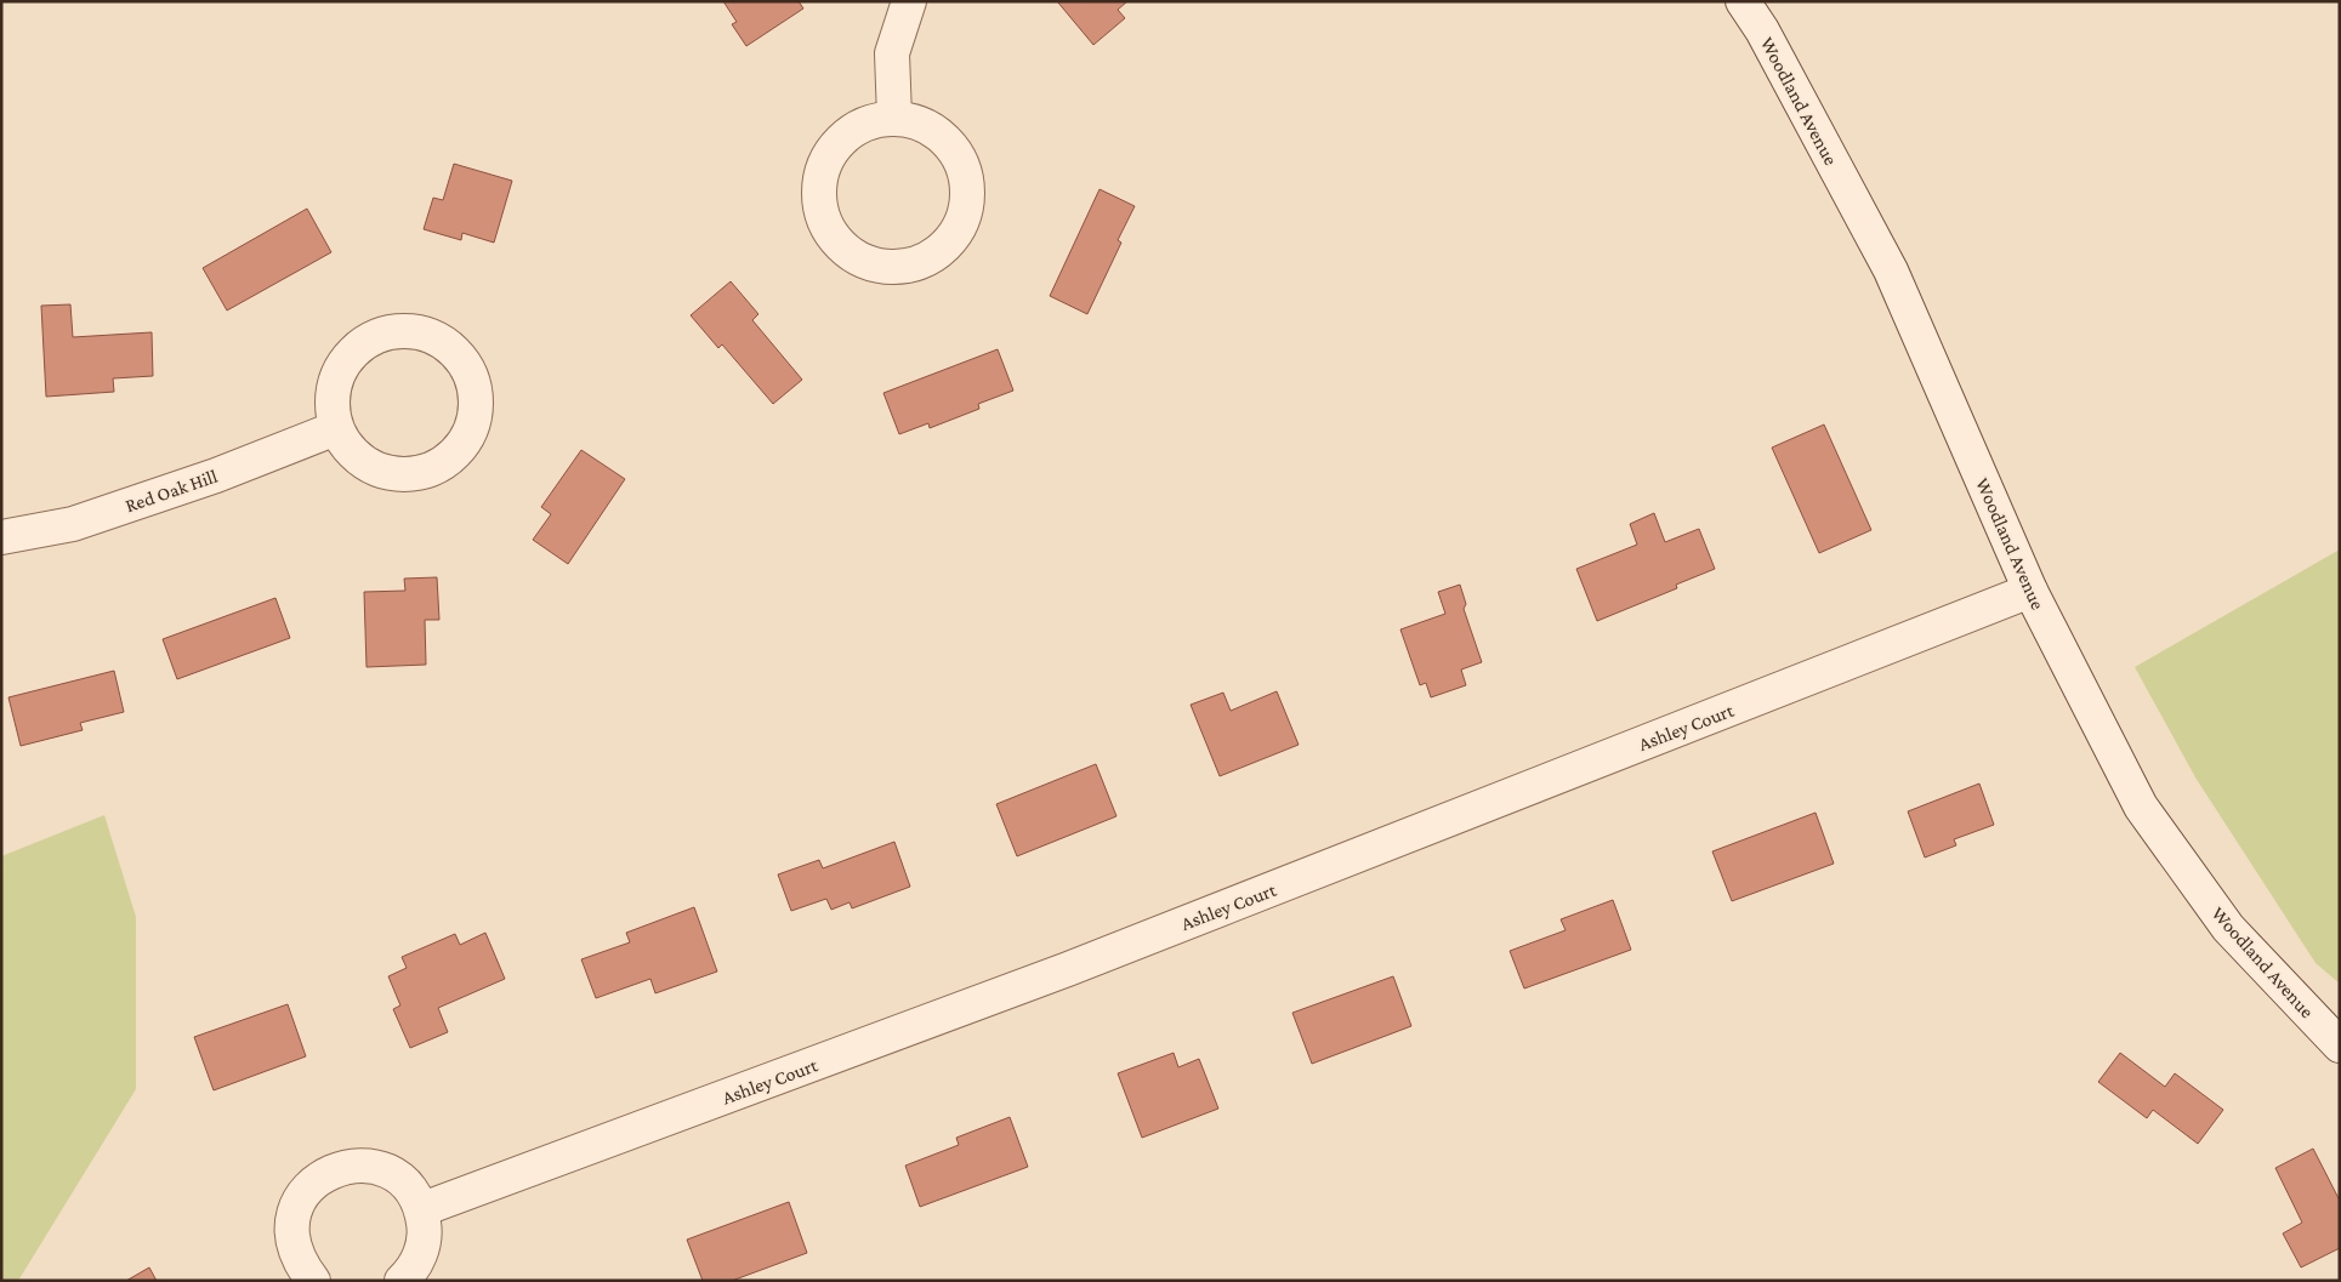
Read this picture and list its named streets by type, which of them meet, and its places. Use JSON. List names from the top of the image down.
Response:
{
  "streets": {
    "street": ["Woodland Avenue", "Red Oak Hill", "Ashley Court"]
  },
  "crossings": [
    ["Woodland Avenue", "Ashley Court"]
  ]
}
